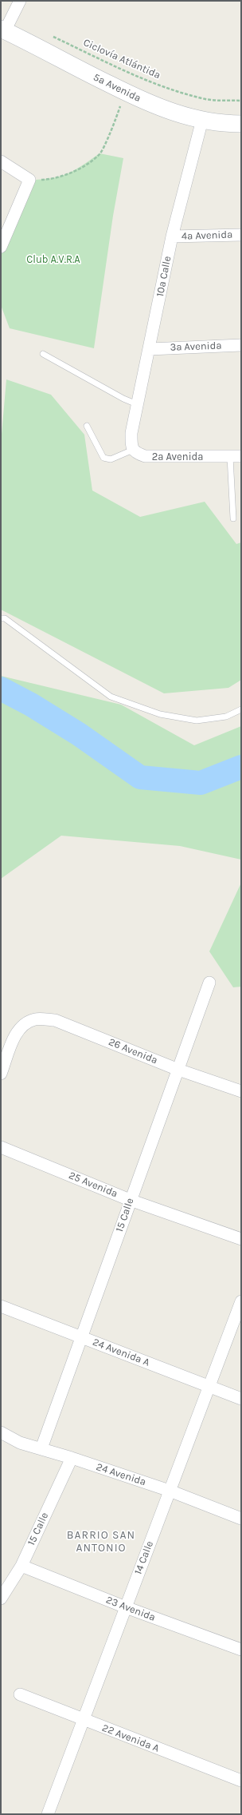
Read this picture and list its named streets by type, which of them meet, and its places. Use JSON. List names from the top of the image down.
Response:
{
  "streets": {
    "street": [
      "5a Avenida",
      "4a Avenida",
      "10a Calle",
      "3a Avenida",
      "2a Avenida",
      "26 Avenida",
      "25 Avenida",
      "15 Calle",
      "24 Avenida A",
      "24 Avenida",
      "14 Calle",
      "23 Avenida",
      "22 Avenida A"
    ],
    "path": ["Ciclovía Atlántida"]
  },
  "crossings": [
    ["5a Avenida", "10a Calle"],
    ["4a Avenida", "10a Calle"],
    ["10a Calle", "3a Avenida"],
    ["10a Calle", "2a Avenida"],
    ["26 Avenida", "15 Calle"],
    ["25 Avenida", "15 Calle"],
    ["15 Calle", "24 Avenida A"],
    ["15 Calle", "24 Avenida"],
    ["15 Calle", "23 Avenida"],
    ["24 Avenida A", "14 Calle"],
    ["24 Avenida", "14 Calle"],
    ["14 Calle", "23 Avenida"],
    ["14 Calle", "22 Avenida A"]
  ],
  "districts": ["BARRIO SAN ANTONIO"],
  "parks": ["Club A.V.R.A"]
}
